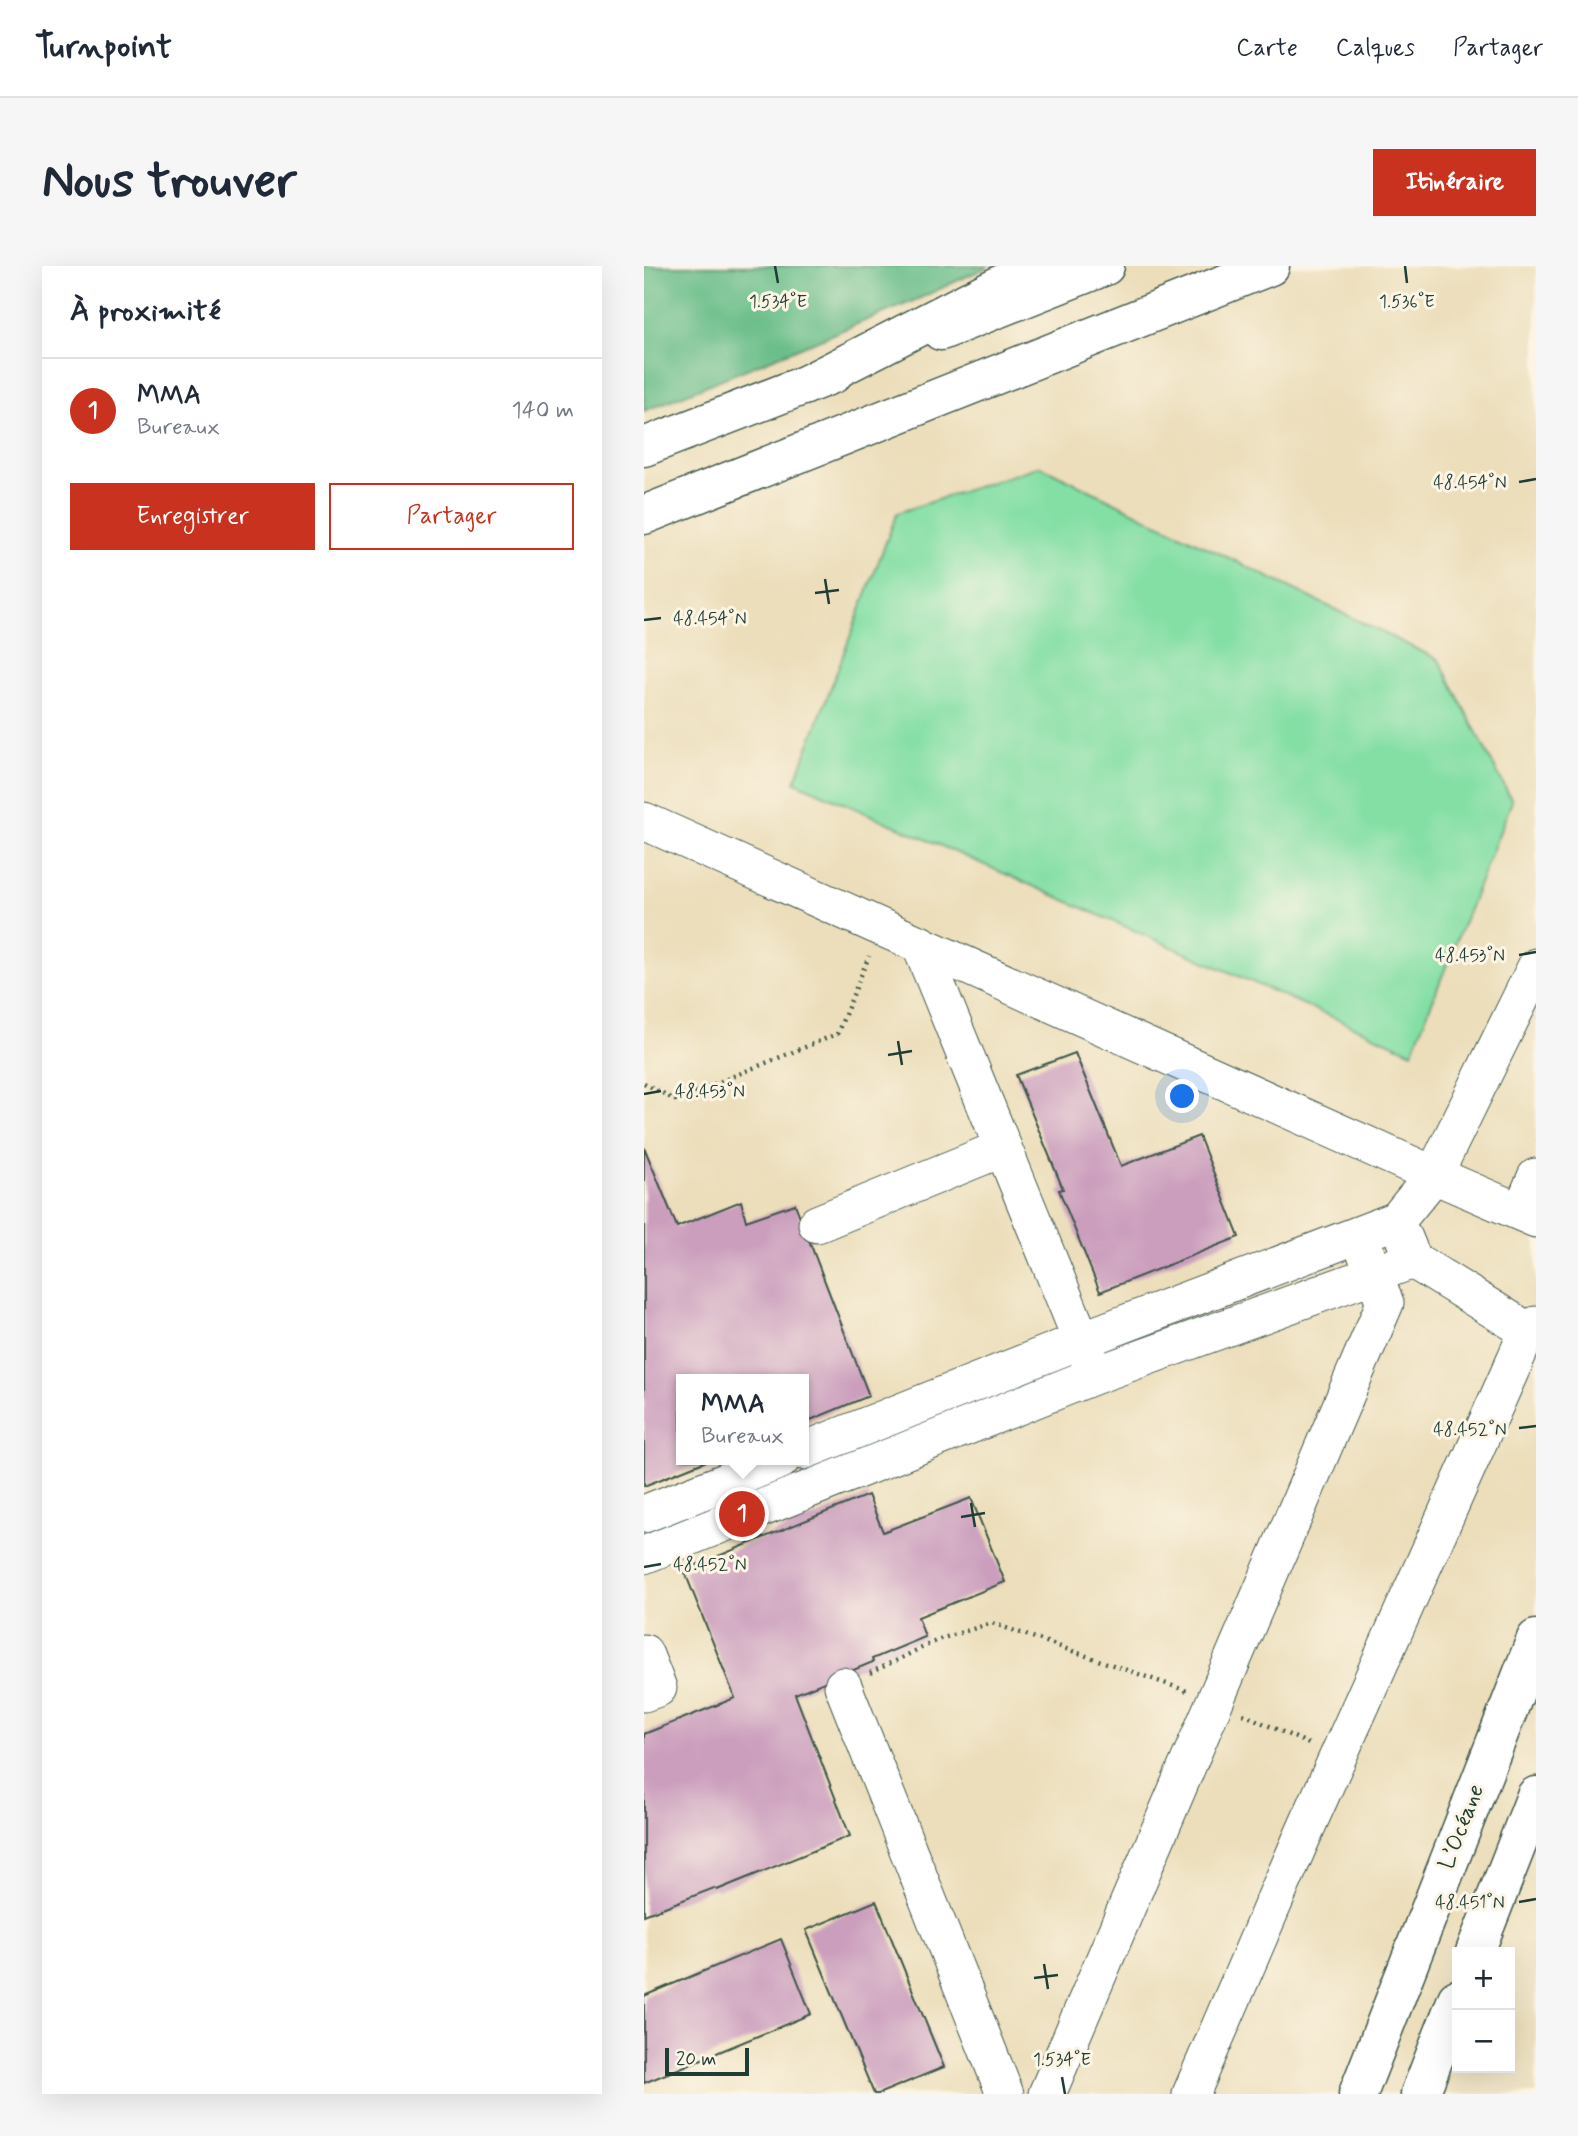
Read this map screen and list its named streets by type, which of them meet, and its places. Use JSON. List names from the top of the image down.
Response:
{
  "streets": {
    "main road": ["L’Océane"]
  },
  "scale_bar": "20 m",
  "page": {
    "header": "Turnpoint",
    "nav": ["Carte", "Calques", "Partager"],
    "buttons": [
      "Itinéraire",
      ["Enregistrer", "Partager"]
    ],
    "title": "Nous trouver",
    "heading": "À proximité",
    "list": [
      {
        "mark": "1",
        "name": "MMA",
        "note": "Bureaux",
        "value": "140 m"
      }
    ],
    "popup": ["MMA", "Bureaux"],
    "pins": "1",
    "map_buttons": ["+", "−"],
    "scale": "20 m"
  },
  "coordinates": [
    "1.536°E",
    "1.534°E",
    "48.454°N",
    "48.453°N",
    "48.452°N",
    "48.451°N"
  ]
}
